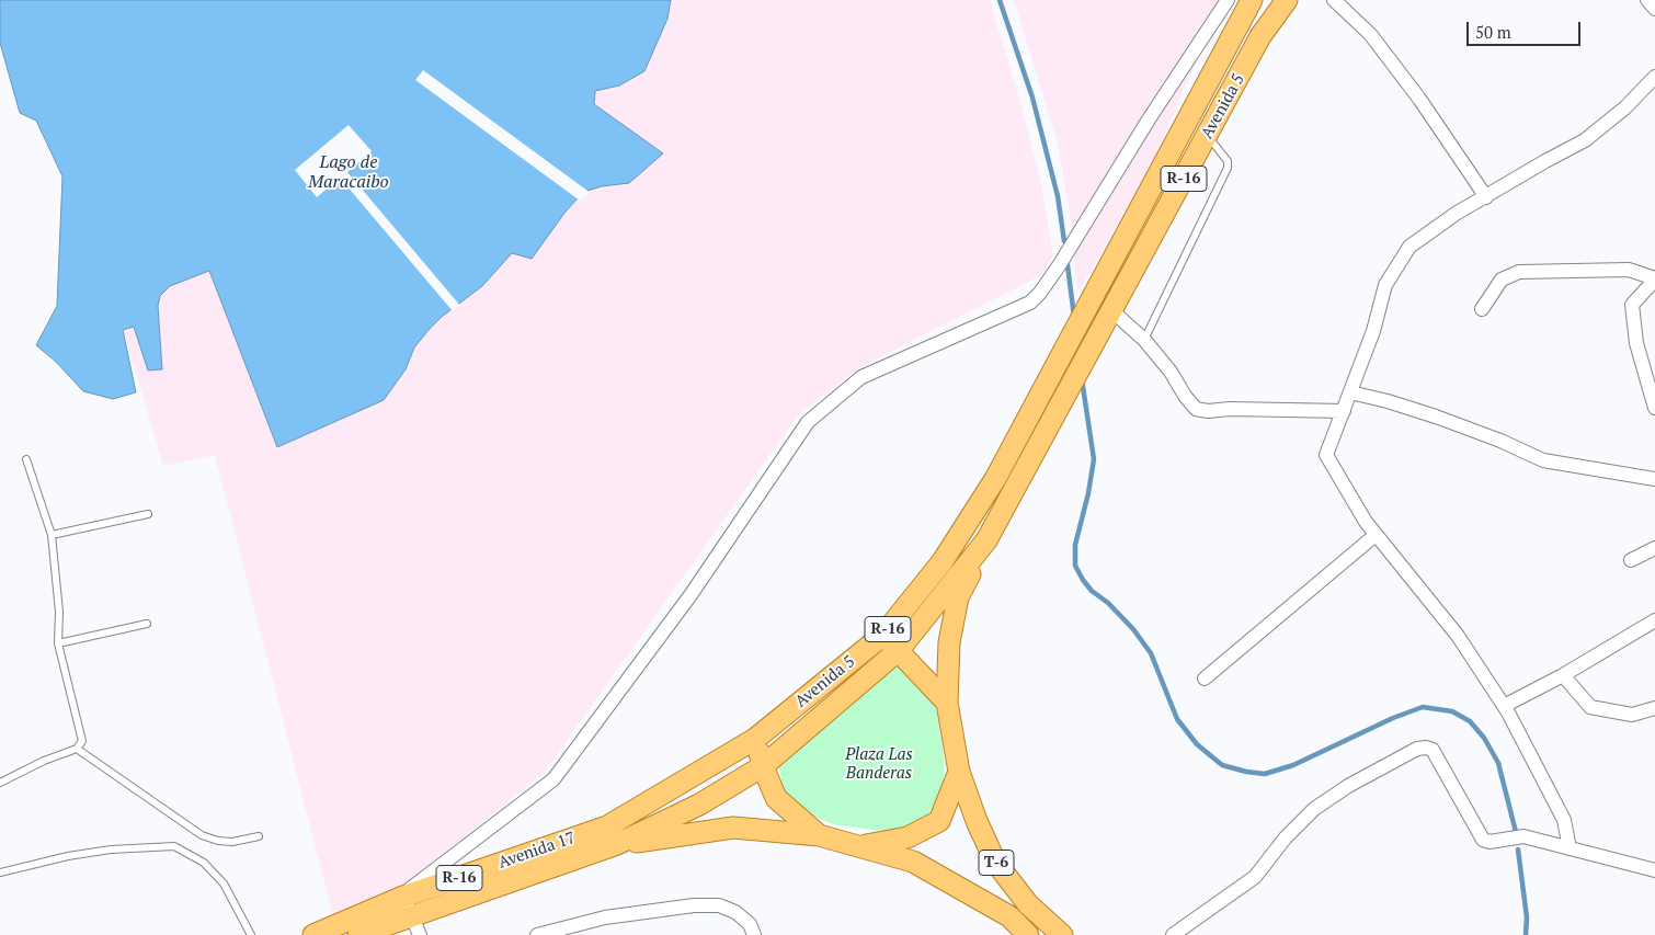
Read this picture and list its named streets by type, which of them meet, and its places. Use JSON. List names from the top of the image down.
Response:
{
  "streets": {
    "main road": [
      "Avenida 5",
      "R-16",
      "Avenida 17",
      "T-6"
    ]
  },
  "crossings": [
    ["Avenida 5", "Avenida 17"],
    ["Avenida 5", "T-6"]
  ],
  "water": ["Lago de Maracaibo"],
  "parks": ["Plaza Las Banderas"],
  "scale_bar": "50 m"
}
